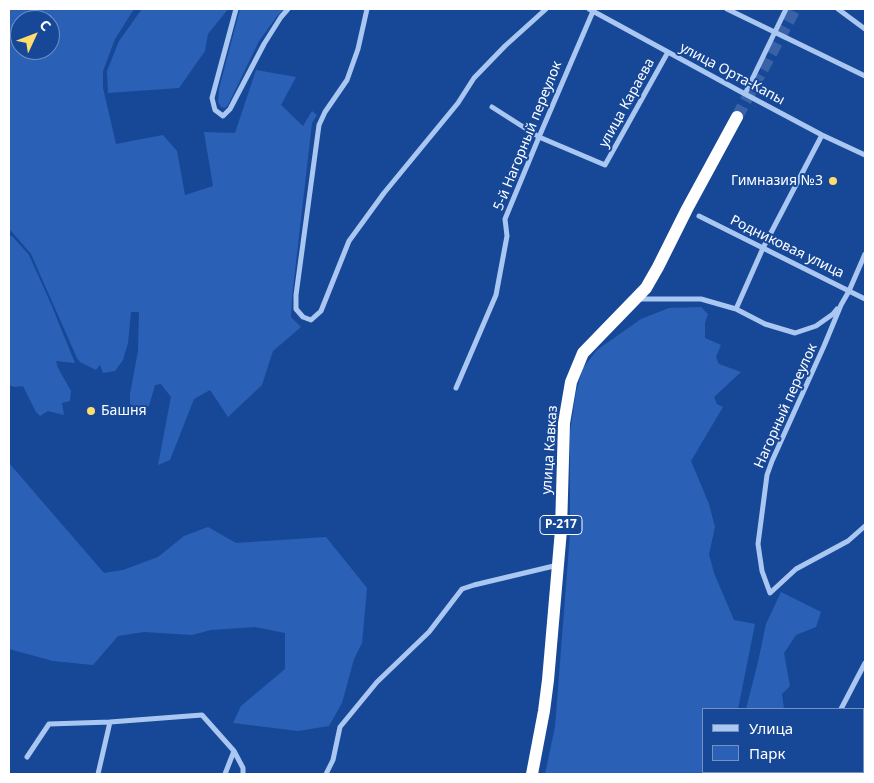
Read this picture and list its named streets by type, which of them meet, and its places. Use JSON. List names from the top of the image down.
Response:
{
  "streets": {
    "highway": ["улица Кавказ", "Р-217"],
    "street": [
      "улица Орта-Капы",
      "улица Караева",
      "5-й Нагорный переулок",
      "Родниковая улица",
      "Нагорный переулок"
    ]
  },
  "crossings": [
    ["улица Орта-Капы", "улица Караева"],
    ["улица Орта-Капы", "5-й Нагорный переулок"],
    ["улица Караева", "5-й Нагорный переулок"],
    ["Родниковая улица", "Нагорный переулок"]
  ],
  "places": ["Гимназия №3", "Башня"],
  "legend": ["Улица", "Парк"],
  "north": "top right"
}
